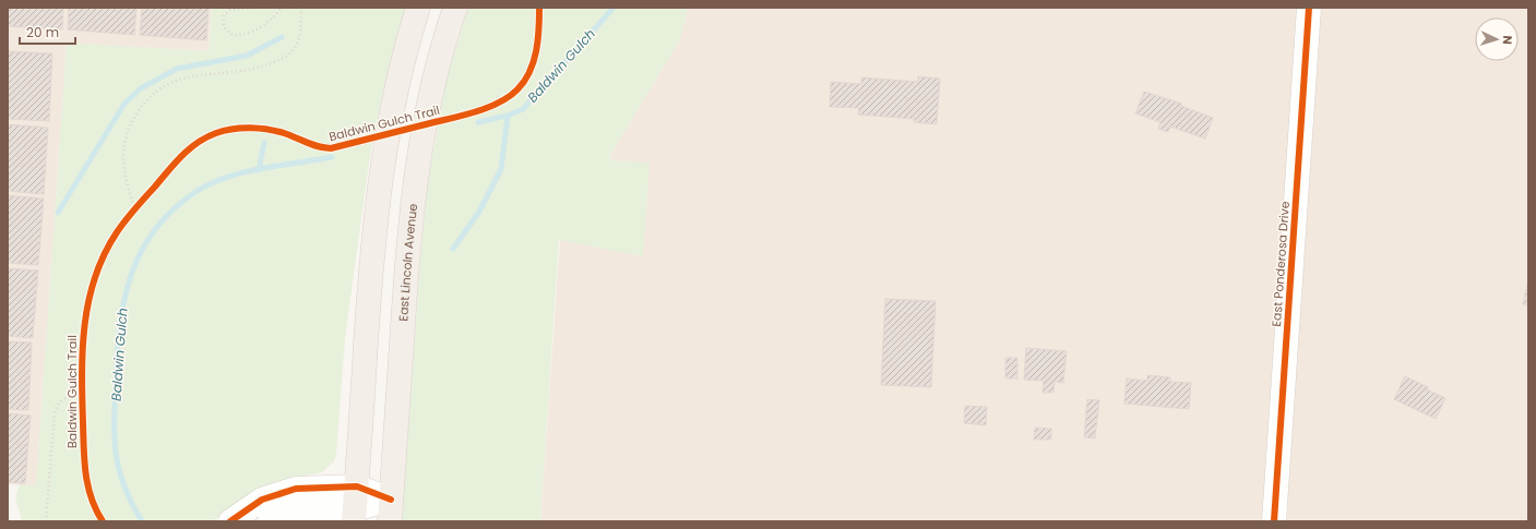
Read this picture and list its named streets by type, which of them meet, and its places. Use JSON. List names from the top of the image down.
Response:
{
  "streets": {
    "main road": ["East Lincoln Avenue"],
    "street": ["East Ponderosa Drive"],
    "cycle path": ["Baldwin Gulch Trail"]
  },
  "water": ["Baldwin Gulch"],
  "scale_bar": "20 m",
  "north": "right"
}
